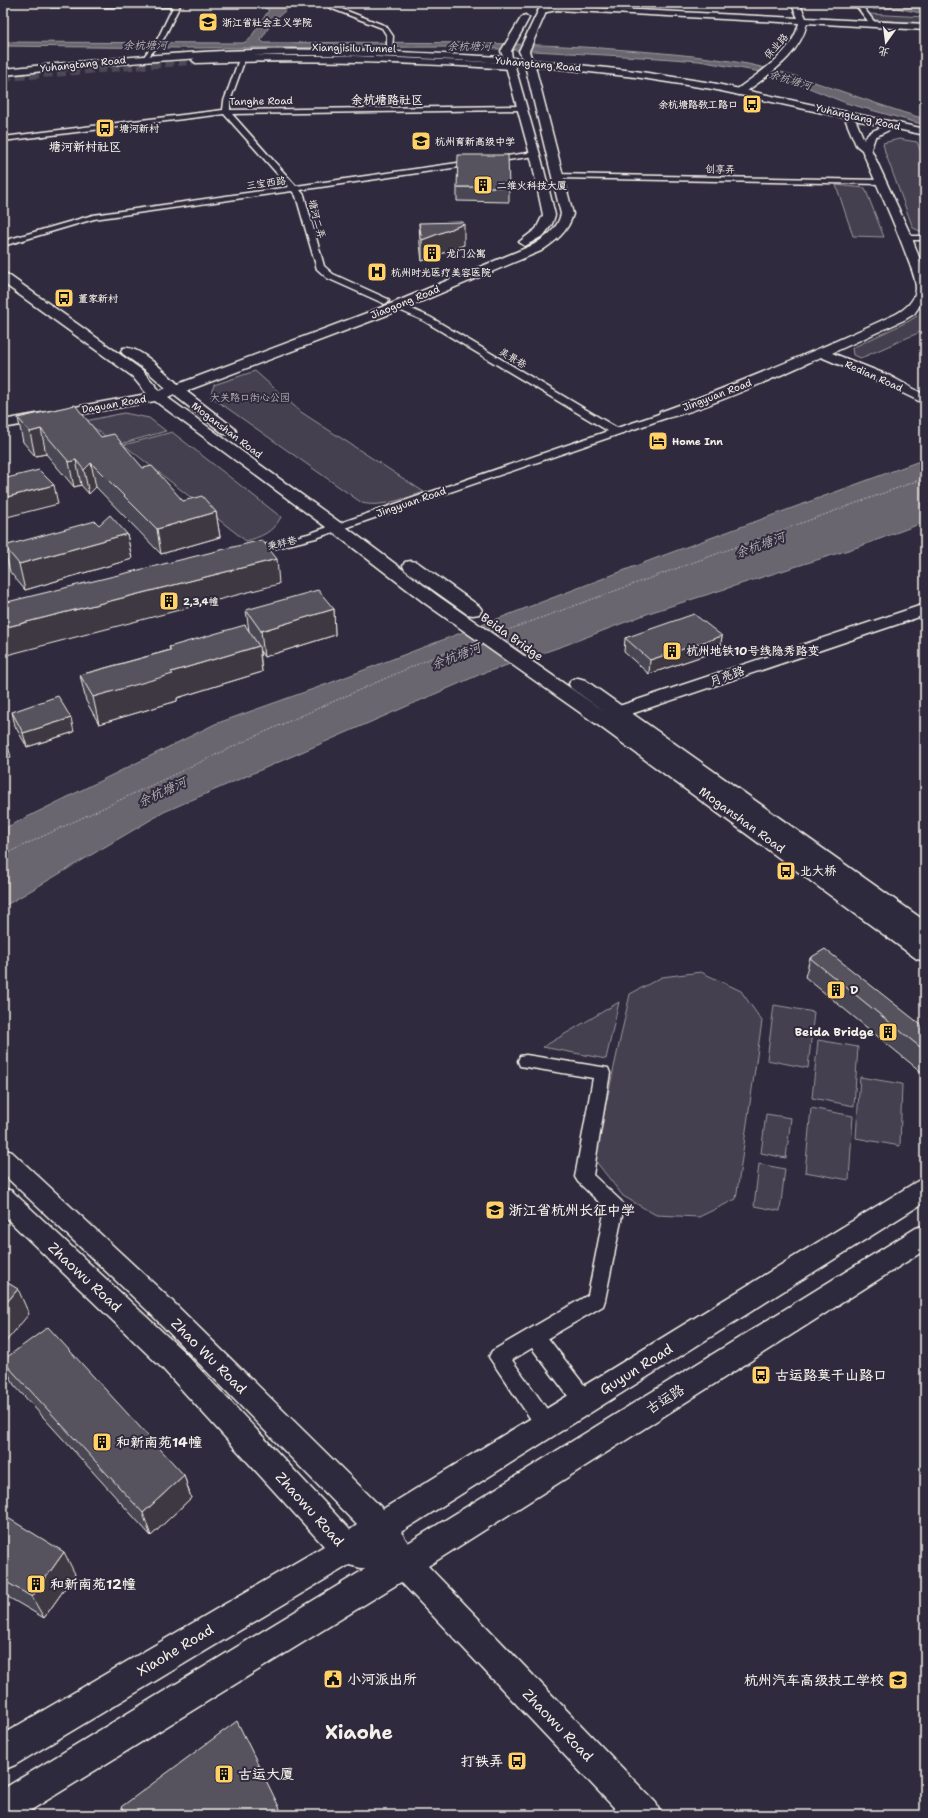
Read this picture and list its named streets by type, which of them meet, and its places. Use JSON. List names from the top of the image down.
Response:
{
  "streets": {
    "main road": [
      "Yuhangtang Road",
      "Jiaogong Road",
      "Daguan Road",
      "Moganshan Road",
      "Beida Bridge"
    ],
    "street": [
      "保业路",
      "Xiangjisilu Tunnel",
      "Tanghe Road",
      "创享弄",
      "三宝西路",
      "塘河二弄",
      "美景巷",
      "Redian Road",
      "Jingyuan Road",
      "秉祥巷",
      "月亮路",
      "Zhaowu Road",
      "Zhao Wu Road",
      "Guyun Road",
      "古运路",
      "Xiaohe Road"
    ]
  },
  "crossings": [
    ["保业路", "Yuhangtang Road"],
    ["Xiangjisilu Tunnel", "Yuhangtang Road"],
    ["Xiangjisilu Tunnel", "Jiaogong Road"],
    ["Yuhangtang Road", "Jiaogong Road"],
    ["Yuhangtang Road", "Jingyuan Road"],
    ["Tanghe Road", "塘河二弄"],
    ["Tanghe Road", "Jiaogong Road"],
    ["创享弄", "Jiaogong Road"],
    ["创享弄", "Jingyuan Road"],
    ["三宝西路", "塘河二弄"],
    ["三宝西路", "Jiaogong Road"],
    ["塘河二弄", "Jiaogong Road"],
    ["Jiaogong Road", "美景巷"],
    ["Jiaogong Road", "Daguan Road"],
    ["Jiaogong Road", "Moganshan Road"],
    ["美景巷", "Jingyuan Road"],
    ["Redian Road", "Jingyuan Road"],
    ["Jingyuan Road", "Moganshan Road"],
    ["Jingyuan Road", "秉祥巷"],
    ["Daguan Road", "Moganshan Road"],
    ["Moganshan Road", "秉祥巷"],
    ["Moganshan Road", "Beida Bridge"],
    ["Moganshan Road", "月亮路"],
    ["Zhaowu Road", "Zhao Wu Road"],
    ["Zhaowu Road", "Guyun Road"],
    ["Zhaowu Road", "古运路"],
    ["Zhaowu Road", "Xiaohe Road"],
    ["Zhao Wu Road", "Guyun Road"],
    ["Zhao Wu Road", "古运路"],
    ["Guyun Road", "Xiaohe Road"]
  ],
  "districts": ["余杭塘路社区", "塘河新村社区", "Xiaohe"],
  "water": ["余杭塘河"],
  "parks": ["大关路口街心公园"],
  "places": {
    "school or university": [
      "浙江省社会主义学院",
      "杭州育新高级中学",
      "浙江省杭州长征中学",
      "杭州汽车高级技工学校"
    ],
    "bus stop": [
      "余杭塘路教工路口",
      "塘河新村",
      "董家新村",
      "北大桥",
      "古运路莫干山路口",
      "打铁弄"
    ],
    "building": [
      "二维火科技大厦",
      "龙门公寓",
      "2,3,4幢",
      "杭州地铁10号线隐秀路变",
      "D",
      "Beida Bridge",
      "和新南苑14幢",
      "和新南苑12幢",
      "古运大厦"
    ],
    "hospital": ["杭州时光医疗美容医院"],
    "hotel": ["Home Inn"],
    "public building": ["小河派出所"]
  },
  "north": "bottom"
}
